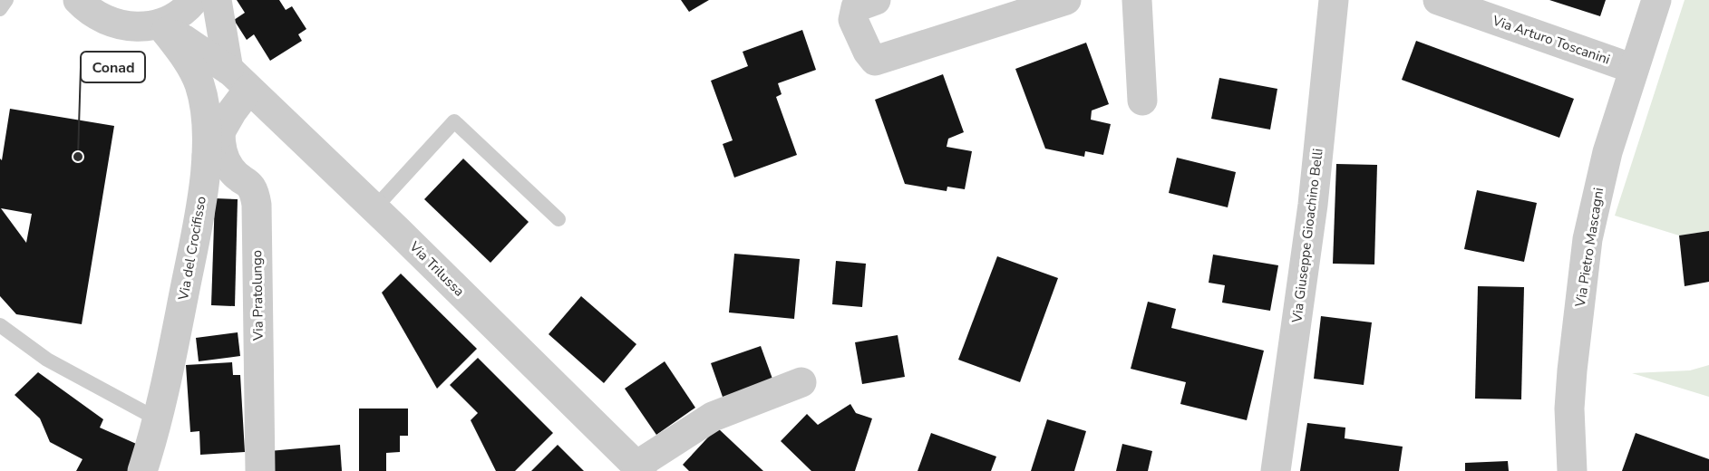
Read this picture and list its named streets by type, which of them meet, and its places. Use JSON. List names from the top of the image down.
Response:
{
  "streets": {
    "street": [
      "Via Arturo Toscanini",
      "Via Giuseppe Gioachino Belli",
      "Via Pietro Mascagni",
      "Via del Crocifisso",
      "Via Trilussa",
      "Via Pratolungo"
    ]
  },
  "crossings": [
    ["Via Arturo Toscanini", "Via Pietro Mascagni"],
    ["Via del Crocifisso", "Via Trilussa"],
    ["Via del Crocifisso", "Via Pratolungo"]
  ],
  "places": ["Conad"]
}
